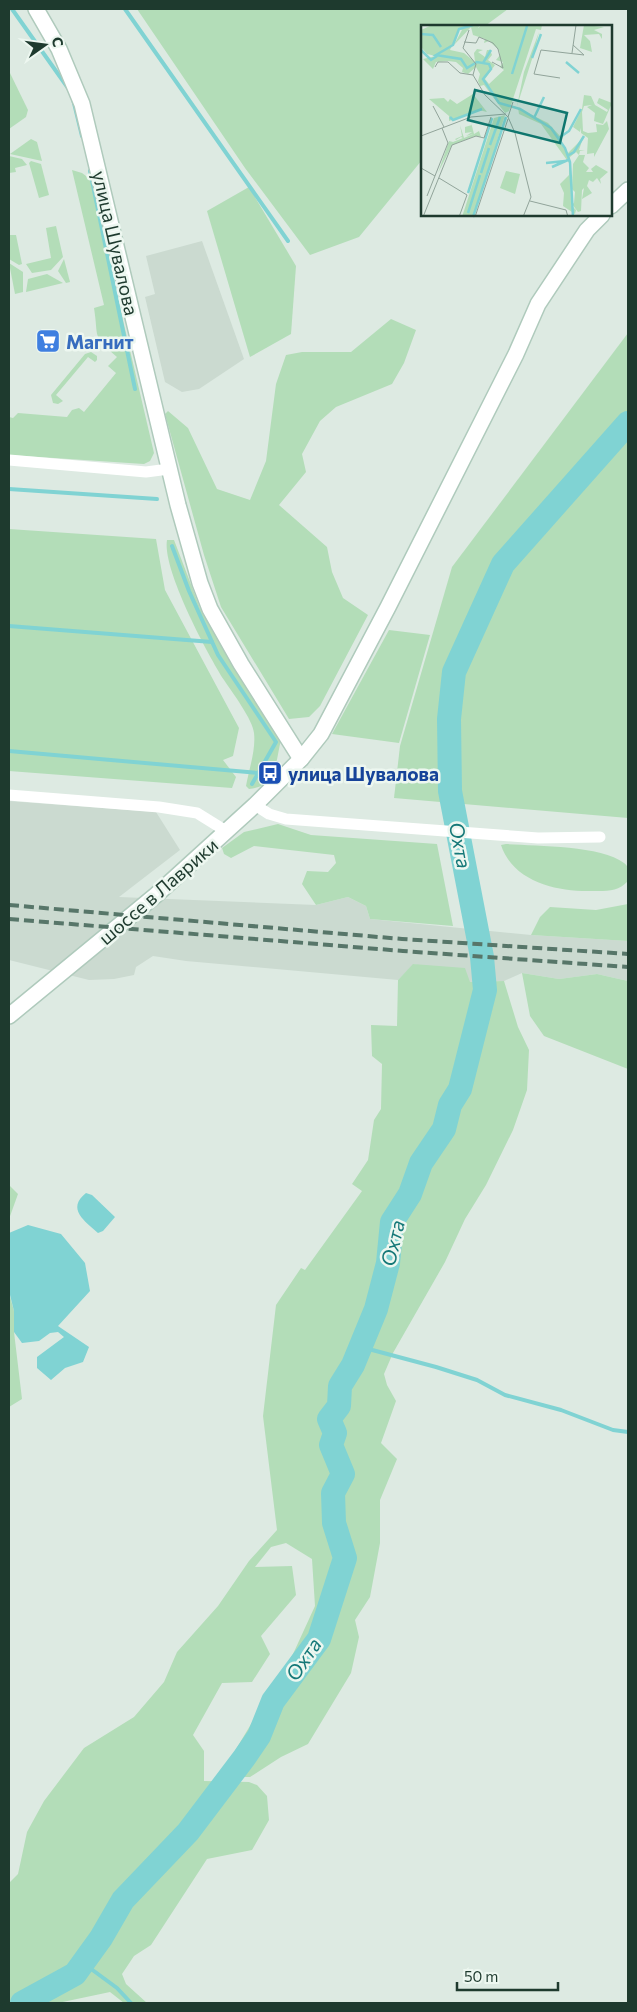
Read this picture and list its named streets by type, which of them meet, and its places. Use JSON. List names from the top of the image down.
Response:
{
  "streets": {
    "street": ["улица Шувалова", "шоссе в Лаврики"]
  },
  "crossings": [
    ["улица Шувалова", "шоссе в Лаврики"]
  ],
  "water": ["Охта"],
  "places": {
    "supermarket": ["Магнит"],
    "bus stop": ["улица Шувалова"]
  },
  "scale_bar": "50 m",
  "north": "right"
}
